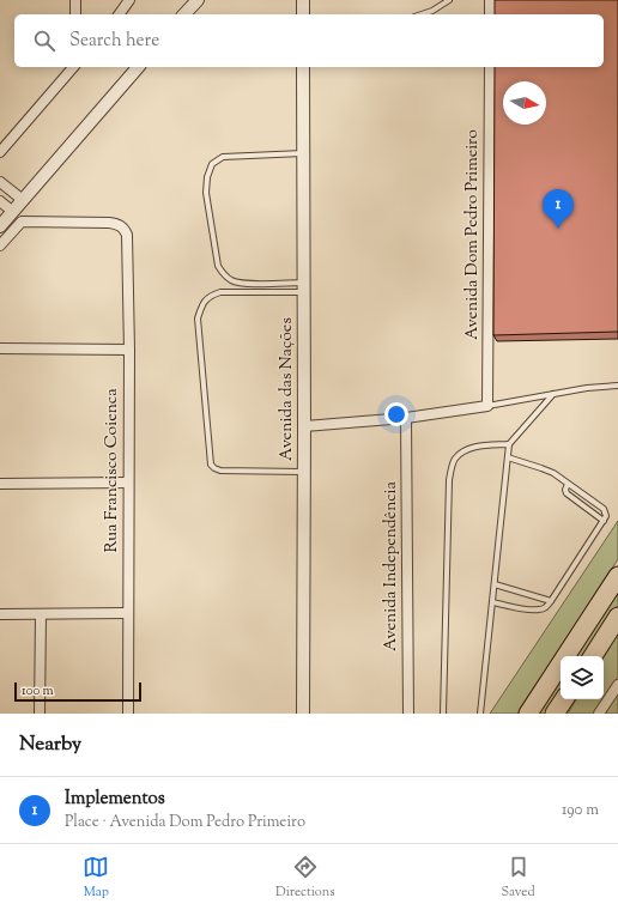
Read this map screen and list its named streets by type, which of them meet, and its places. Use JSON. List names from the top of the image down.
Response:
{
  "streets": {
    "street": [
      "Avenida Dom Pedro Primeiro",
      "Avenida das Nações",
      "Rua Francisco Coienca",
      "Avenida Independência"
    ]
  },
  "scale_bar": "100 m",
  "north": "right",
  "page": {
    "search": "Search here",
    "pins": "1",
    "scale": "100 m",
    "heading": "Nearby",
    "list": [
      {
        "mark": "1",
        "name": "Implementos",
        "note": "Place · Avenida Dom Pedro Primeiro",
        "value": "190 m"
      }
    ],
    "nav": ["Map", "Directions", "Saved"]
  }
}
